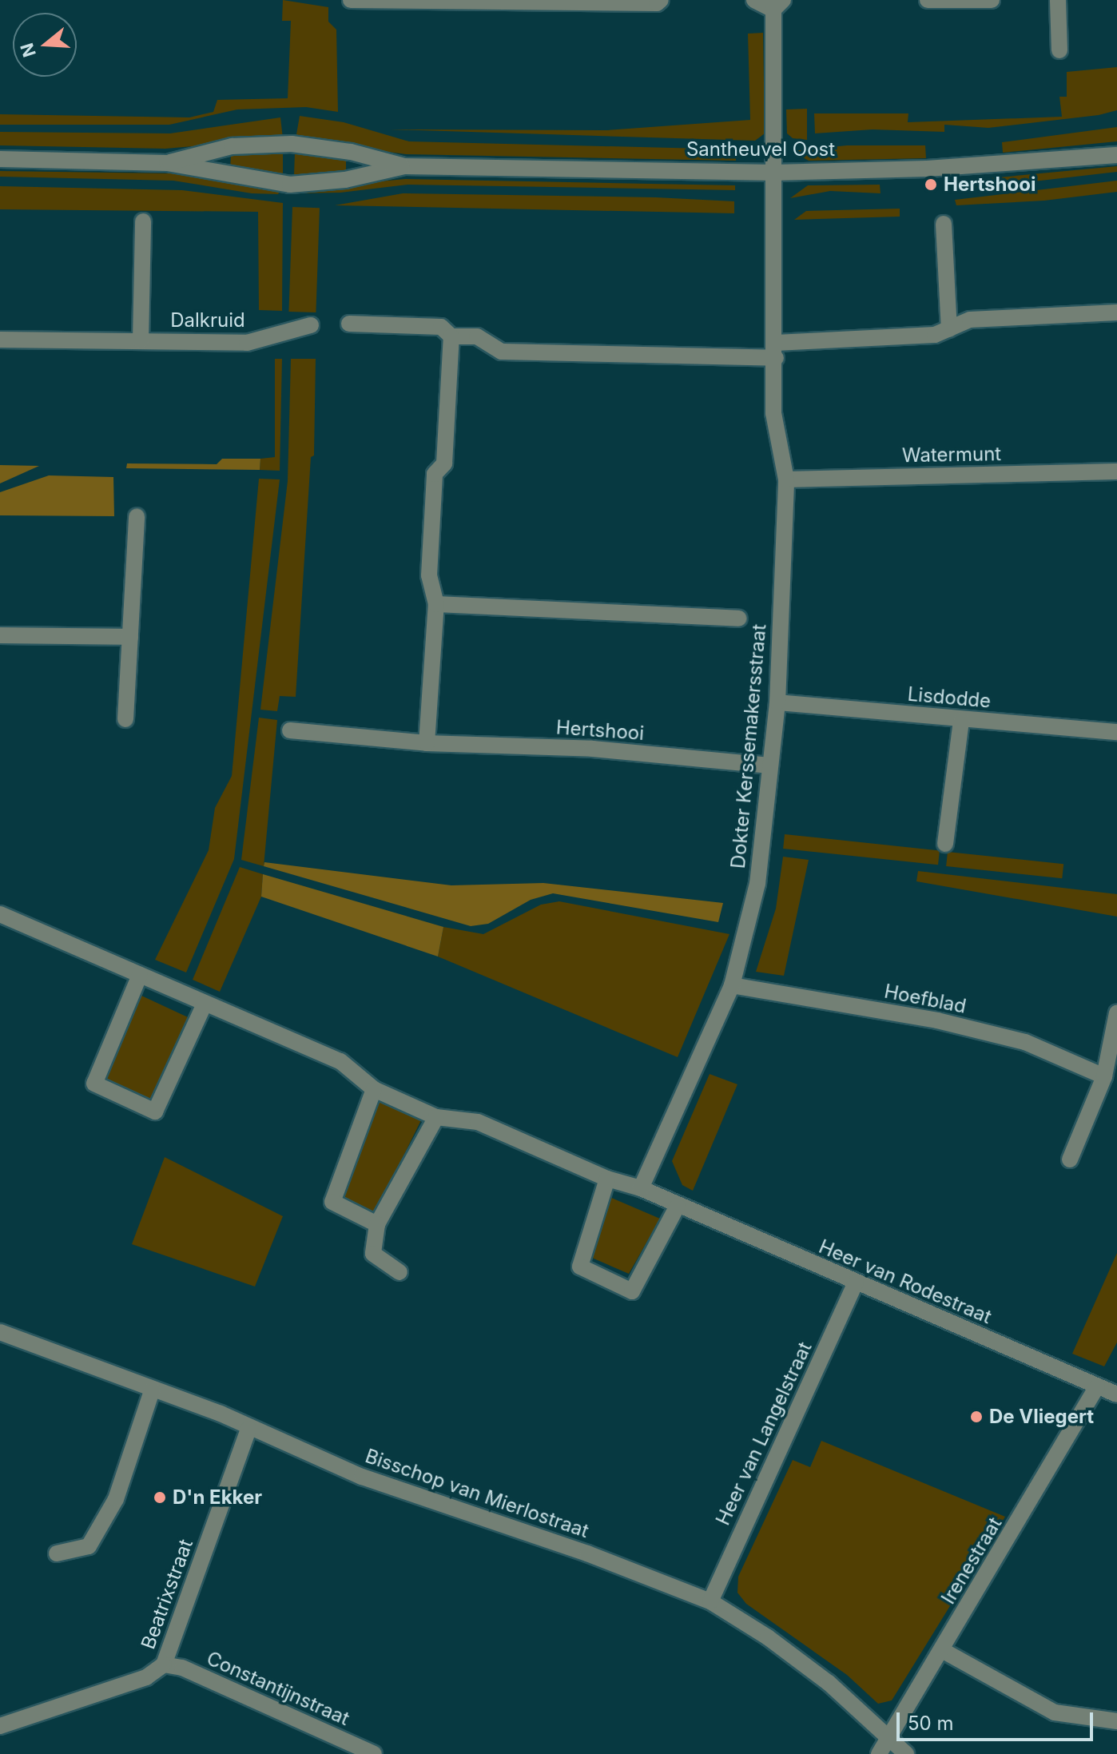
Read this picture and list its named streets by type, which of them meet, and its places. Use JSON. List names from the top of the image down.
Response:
{
  "streets": {
    "street": [
      "Santheuvel Oost",
      "Dalkruid",
      "Watermunt",
      "Lisdodde",
      "Hertshooi",
      "Dokter Kerssemakersstraat",
      "Hoefblad",
      "Heer van Rodestraat",
      "Heer van Langelstraat",
      "Bisschop van Mierlostraat",
      "Irenestraat",
      "Beatrixstraat",
      "Constantijnstraat"
    ]
  },
  "crossings": [
    ["Santheuvel Oost", "Dokter Kerssemakersstraat"],
    ["Watermunt", "Dokter Kerssemakersstraat"],
    ["Lisdodde", "Dokter Kerssemakersstraat"],
    ["Hertshooi", "Dokter Kerssemakersstraat"],
    ["Dokter Kerssemakersstraat", "Hoefblad"],
    ["Dokter Kerssemakersstraat", "Heer van Rodestraat"],
    ["Heer van Rodestraat", "Heer van Langelstraat"],
    ["Heer van Rodestraat", "Irenestraat"],
    ["Heer van Langelstraat", "Bisschop van Mierlostraat"],
    ["Bisschop van Mierlostraat", "Irenestraat"],
    ["Bisschop van Mierlostraat", "Beatrixstraat"],
    ["Beatrixstraat", "Constantijnstraat"]
  ],
  "places": ["Hertshooi", "De Vliegert", "D'n Ekker"],
  "scale_bar": "50 m",
  "north": "left"
}
